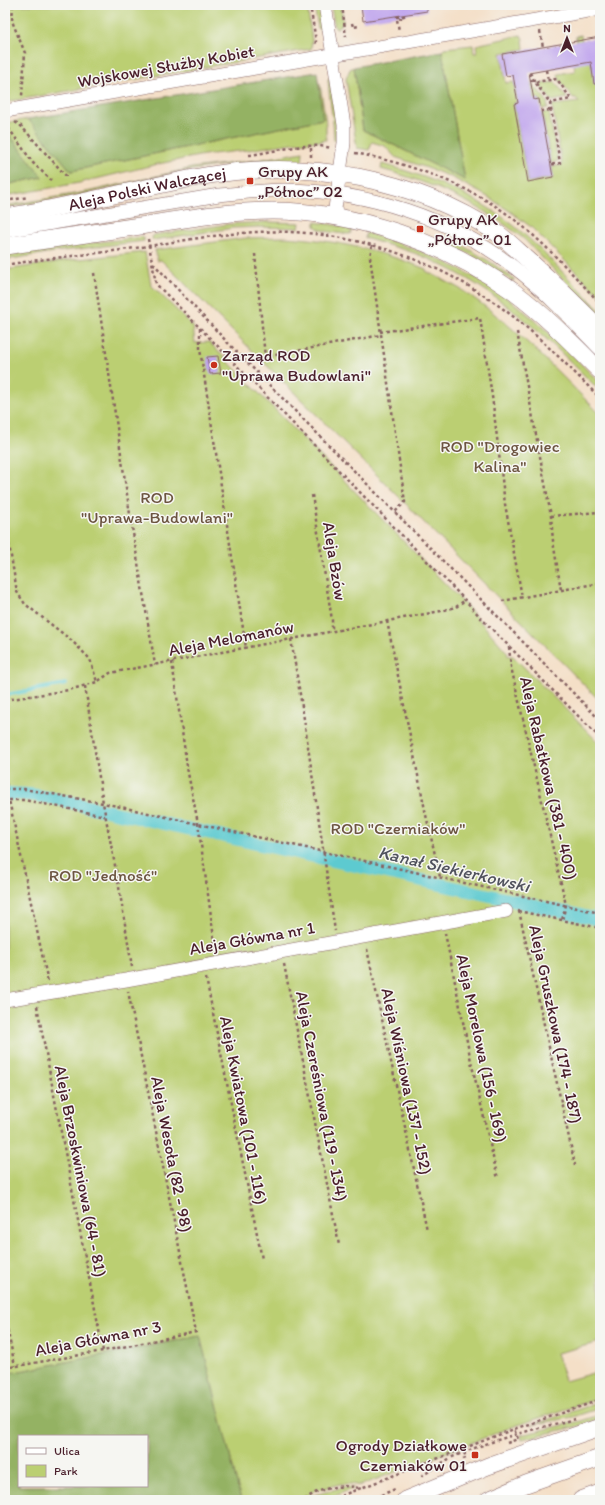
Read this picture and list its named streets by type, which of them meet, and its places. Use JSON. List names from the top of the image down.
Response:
{
  "streets": {
    "main road": ["Aleja Polski Walczącej"],
    "street": ["Wojskowej Służby Kobiet", "Aleja Główna nr 1"],
    "path": [
      "Aleja Bzów",
      "Aleja Melomanów",
      "Aleja Rabatkowa (381 - 400)",
      "Aleja Gruszkowa (174 - 187)",
      "Aleja Morelowa (156 - 169)",
      "Aleja Wiśniowa (137 - 152)",
      "Aleja Czereśniowa (119 - 134)",
      "Aleja Kwiatowa (101 - 116)",
      "Aleja Wesoła (82 - 98)",
      "Aleja Brzoskwiniowa (64 - 81)",
      "Aleja Główna nr 3"
    ]
  },
  "crossings": [
    ["Aleja Bzów", "Aleja Melomanów"],
    ["Aleja Melomanów", "Aleja Wesoła (82 - 98)"],
    ["Aleja Główna nr 1", "Aleja Morelowa (156 - 169)"],
    ["Aleja Główna nr 1", "Aleja Wiśniowa (137 - 152)"],
    ["Aleja Główna nr 1", "Aleja Czereśniowa (119 - 134)"],
    ["Aleja Główna nr 1", "Aleja Kwiatowa (101 - 116)"],
    ["Aleja Główna nr 1", "Aleja Wesoła (82 - 98)"],
    ["Aleja Główna nr 1", "Aleja Brzoskwiniowa (64 - 81)"],
    ["Aleja Wesoła (82 - 98)", "Aleja Główna nr 3"],
    ["Aleja Brzoskwiniowa (64 - 81)", "Aleja Główna nr 3"]
  ],
  "water": ["Kanał Siekierkowski"],
  "parks": [
    "ROD \"Drogowiec Kalina\"",
    "ROD \"Uprawa-Budowlani\"",
    "ROD \"Czerniaków\"",
    "ROD \"Jedność\""
  ],
  "places": {
    "transit": ["Grupy AK „Północ” 02", "Grupy AK „Północ” 01", "Ogrody Działkowe Czerniaków 01"],
    "other": ["Zarząd ROD \"Uprawa Budowlani\""]
  },
  "legend": ["Ulica", "Park"],
  "north": "top"
}
